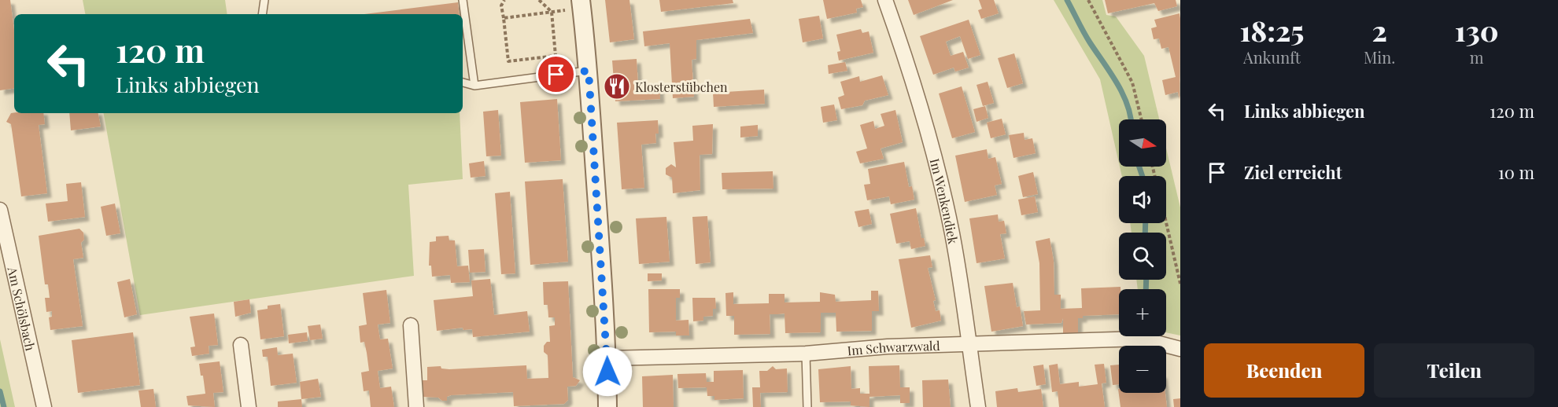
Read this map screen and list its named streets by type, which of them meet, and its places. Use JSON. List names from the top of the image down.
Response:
{
  "streets": {
    "street": ["Im Wenkendiek", "Am Schölsbach", "Im Schwarzwald"]
  },
  "crossings": [
    ["Im Wenkendiek", "Im Schwarzwald"]
  ],
  "places": {
    "restaurant": ["Klosterstübchen"]
  },
  "north": "right",
  "page": {
    "eta": [
      "18:25",
      "Ankunft",
      "2",
      "Min.",
      "130",
      "m"
    ],
    "turn": ["120 m", "Links abbiegen"],
    "list": [
      {
        "name": "Links abbiegen",
        "value": "120 m"
      },
      {
        "name": "Ziel erreicht",
        "value": "10 m"
      }
    ],
    "map_buttons": ["+", "−"],
    "buttons": ["Beenden", "Teilen"]
  }
}
